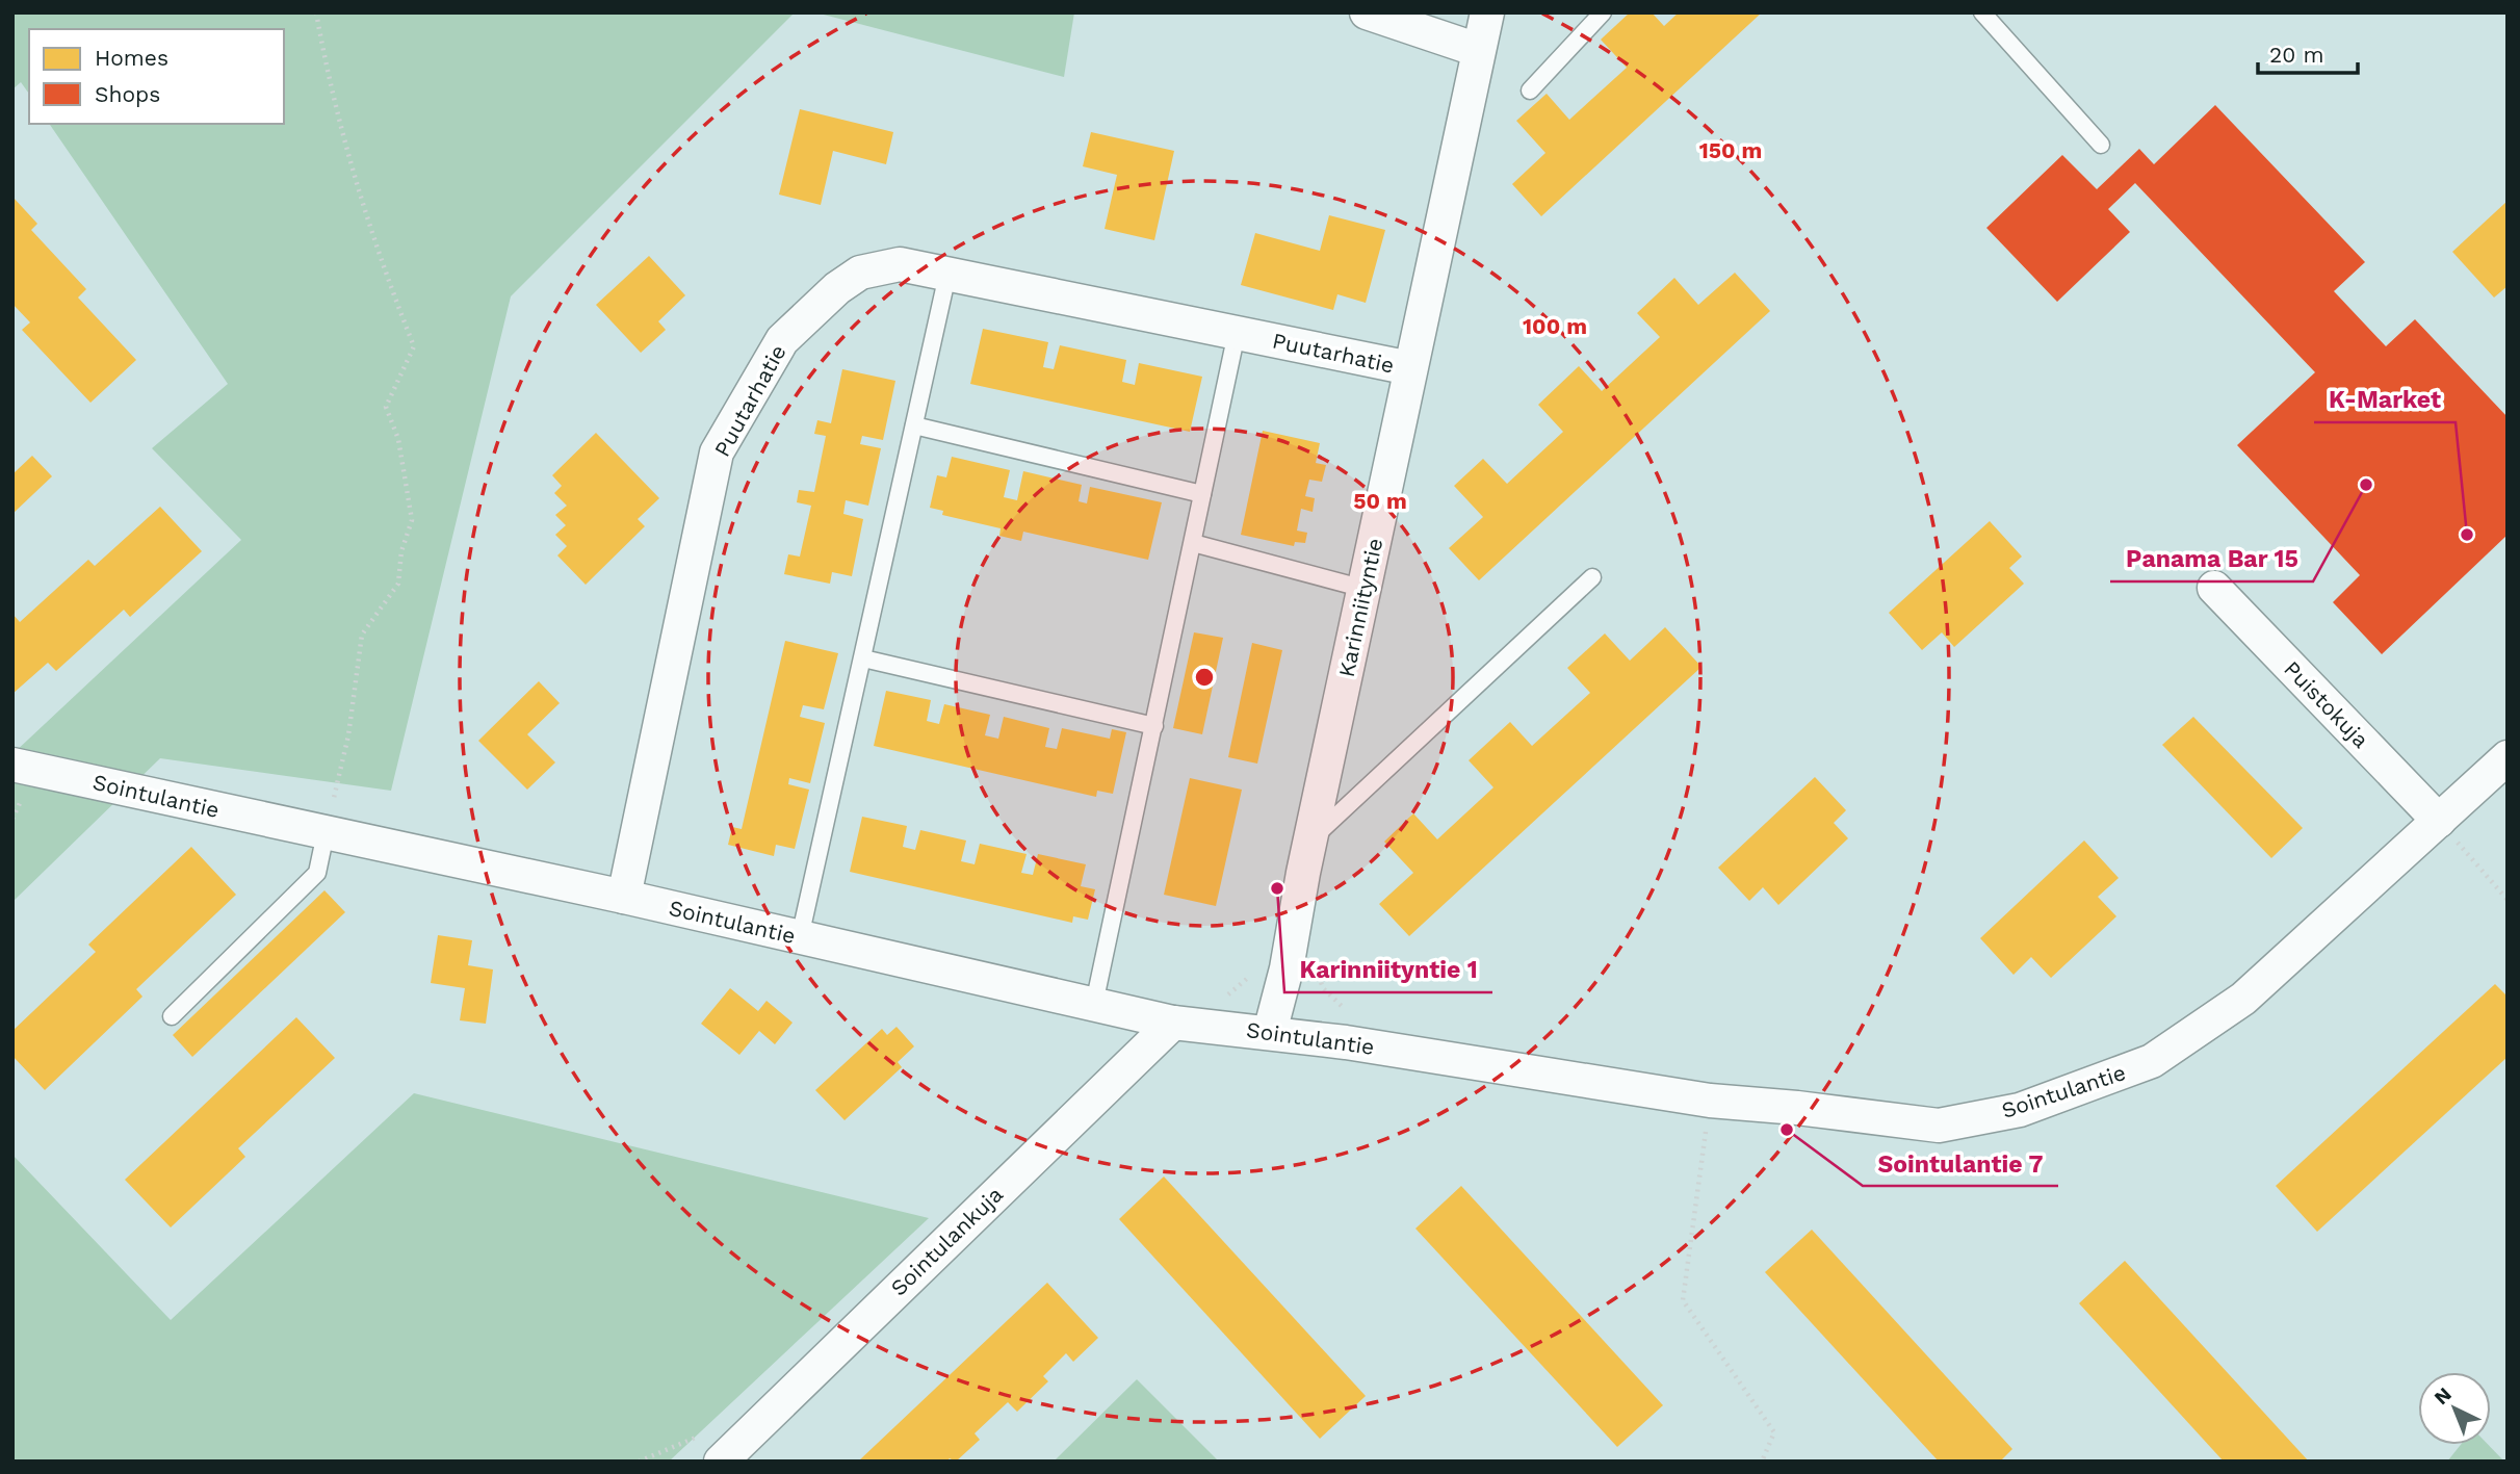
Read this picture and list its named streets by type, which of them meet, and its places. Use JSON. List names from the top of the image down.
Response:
{
  "streets": {
    "street": [
      "Puutarhatie",
      "Karinniityntie",
      "Puistokuja",
      "Sointulantie",
      "Sointulankuja"
    ]
  },
  "crossings": [
    ["Puutarhatie", "Karinniityntie"],
    ["Puutarhatie", "Sointulantie"],
    ["Karinniityntie", "Sointulantie"],
    ["Puistokuja", "Sointulantie"],
    ["Sointulantie", "Sointulankuja"]
  ],
  "places": [
    "Panama Bar 15",
    "K-Market",
    "Karinniityntie 1",
    "Sointulantie 7"
  ],
  "legend": ["Homes", "Shops"],
  "scale_bar": "20 m",
  "north": "top left",
  "rings": ["150 m", "100 m", "50 m"]
}
